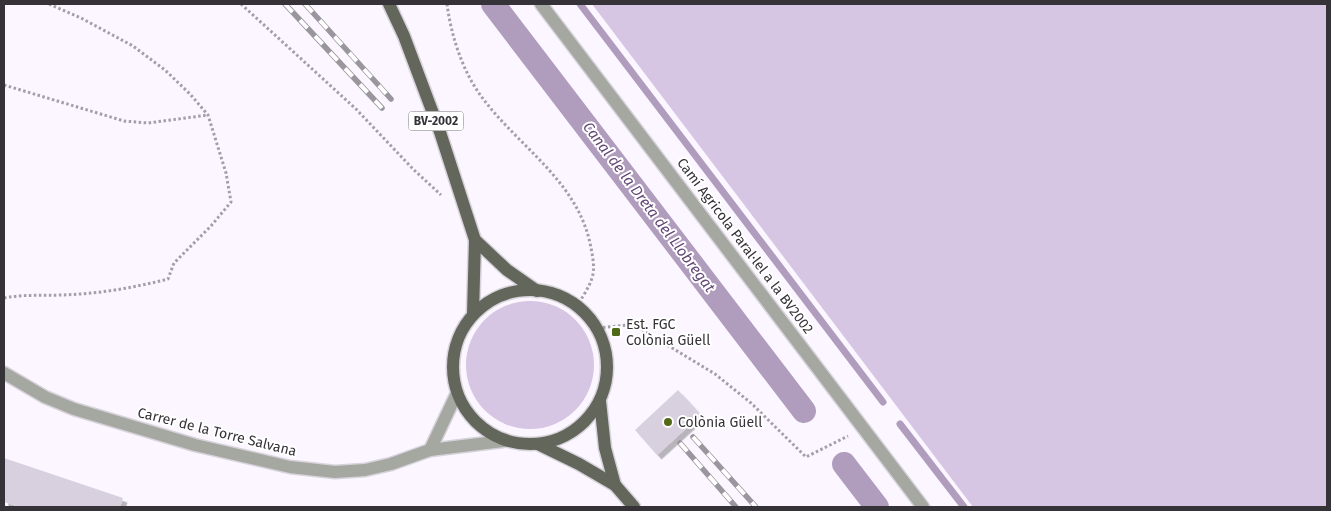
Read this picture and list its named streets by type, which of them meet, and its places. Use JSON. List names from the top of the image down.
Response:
{
  "streets": {
    "main road": ["BV-2002"],
    "street": ["Camí Agricola Paral·lel a la BV2002", "Carrer de la Torre Salvana"]
  },
  "crossings": [
    ["BV-2002", "Carrer de la Torre Salvana"]
  ],
  "water": ["Canal de la Dreta del Llobregat"],
  "places": {
    "transit": ["Est. FGC Colònia Güell"],
    "other": ["Colònia Güell"]
  }
}
